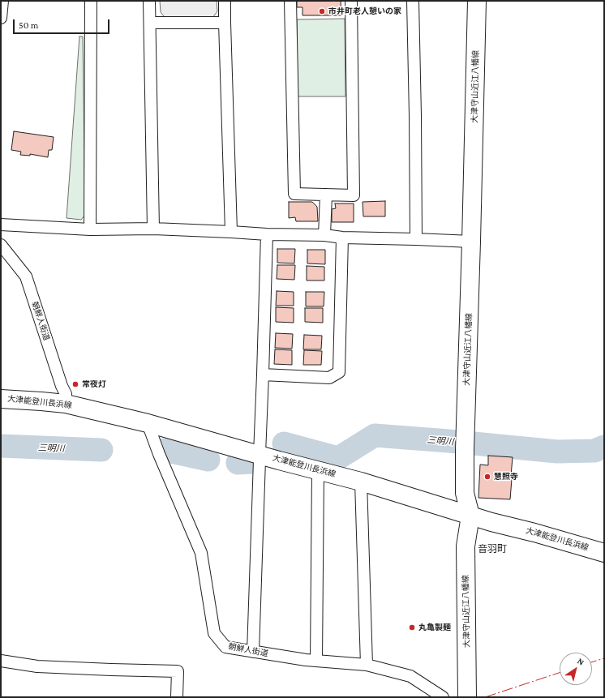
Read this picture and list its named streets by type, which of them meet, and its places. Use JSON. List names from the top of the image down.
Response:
{
  "streets": {
    "main road": ["大津守山近江八幡線", "大津能登川長浜線"],
    "street": ["朝鮮人街道"]
  },
  "crossings": [
    ["大津守山近江八幡線", "大津能登川長浜線"],
    ["朝鮮人街道", "大津能登川長浜線"]
  ],
  "districts": ["音羽町"],
  "water": ["三明川"],
  "places": [
    "市井町老人憩いの家",
    "常夜灯",
    "慧照寺",
    "丸亀製麺"
  ],
  "scale_bar": "50 m",
  "north": "top right"
}
